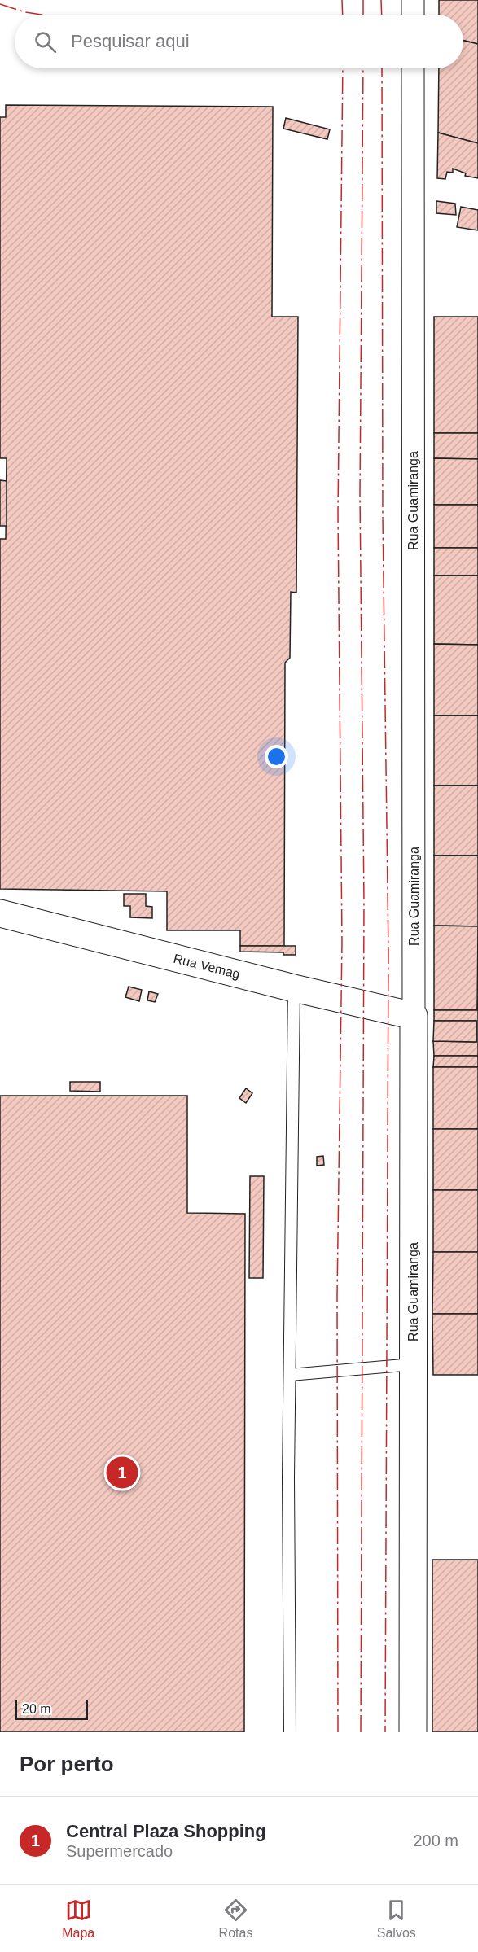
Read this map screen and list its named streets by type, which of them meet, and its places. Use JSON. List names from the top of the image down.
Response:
{
  "streets": {
    "street": ["Rua Guamiranga", "Rua Vemag"]
  },
  "crossings": [
    ["Rua Guamiranga", "Rua Vemag"]
  ],
  "scale_bar": "20 m",
  "page": {
    "search": "Pesquisar aqui",
    "pins": "1",
    "scale": "20 m",
    "heading": "Por perto",
    "list": [
      {
        "mark": "1",
        "name": "Central Plaza Shopping",
        "note": "Supermercado",
        "value": "200 m"
      }
    ],
    "nav": ["Mapa", "Rotas", "Salvos"]
  }
}
